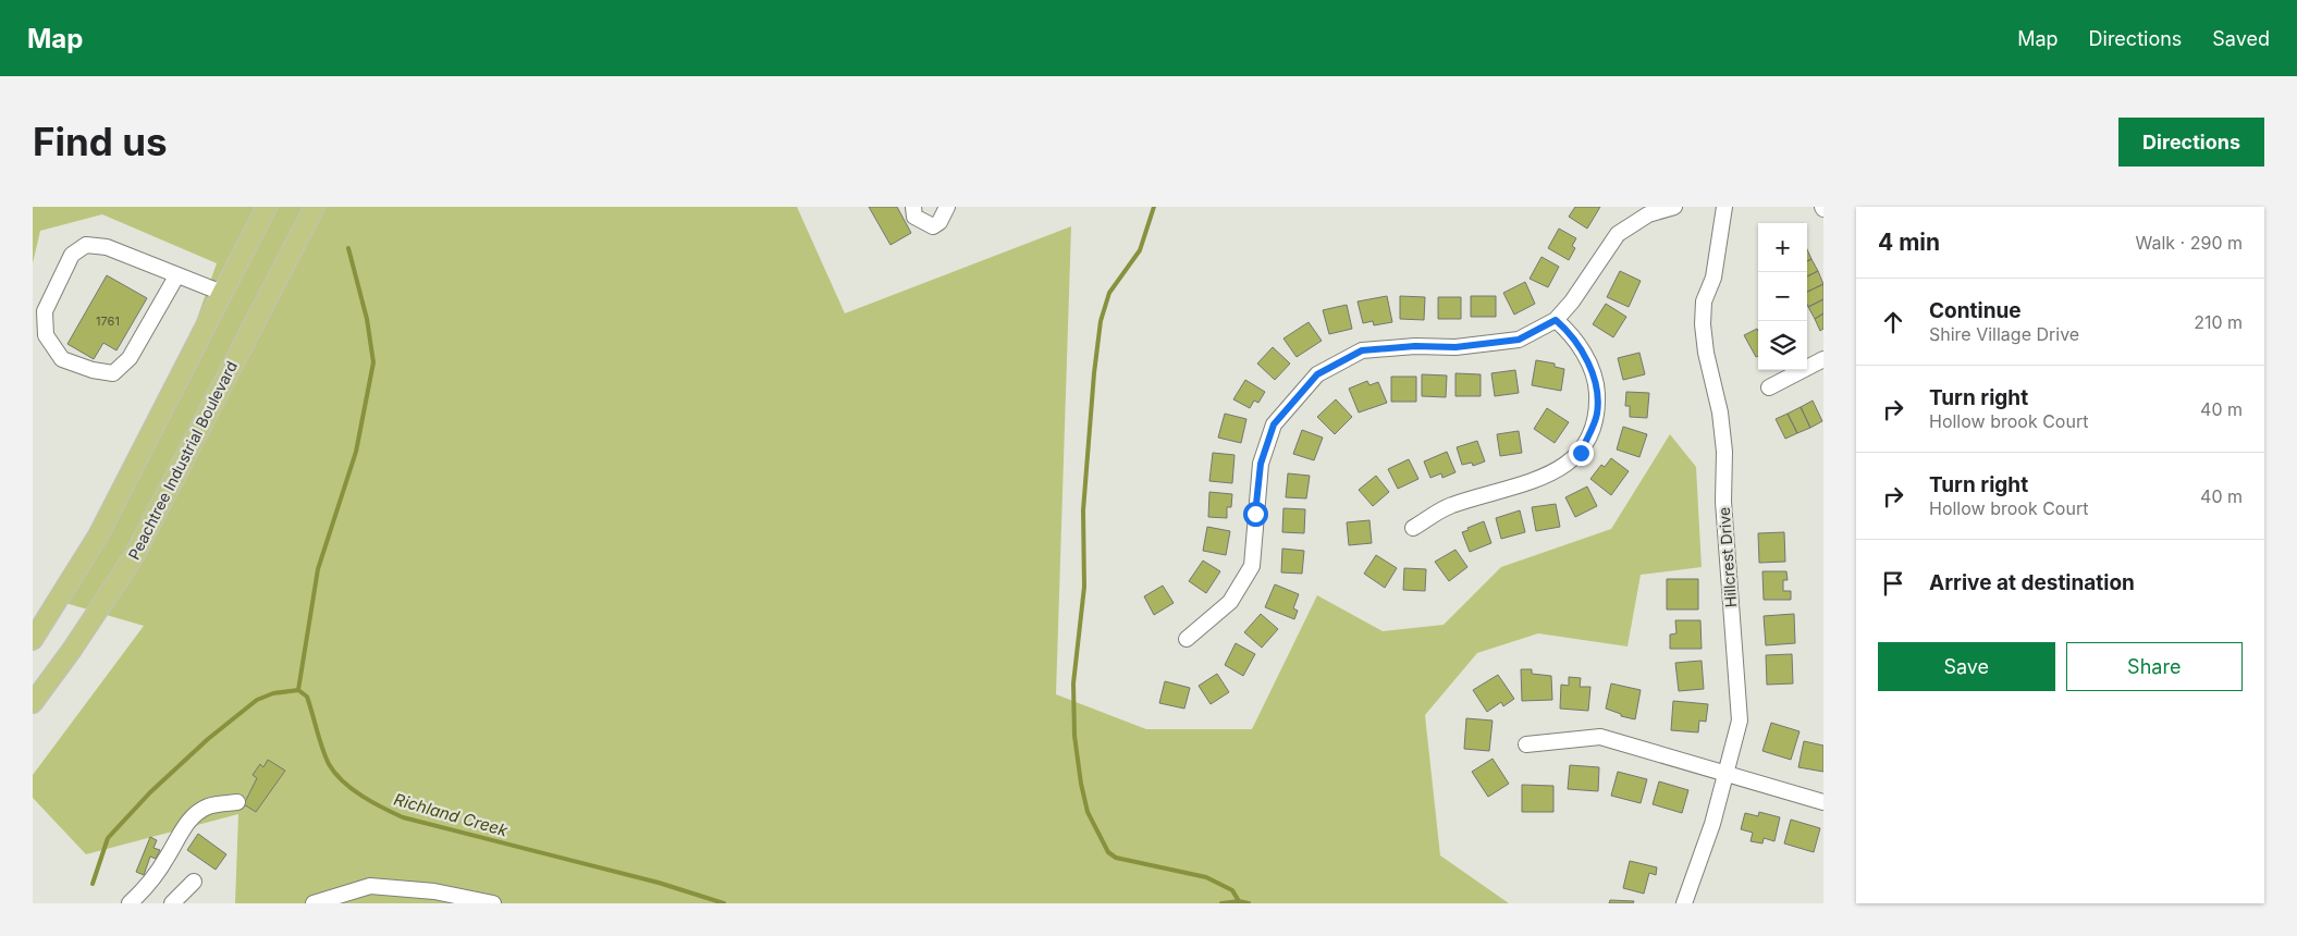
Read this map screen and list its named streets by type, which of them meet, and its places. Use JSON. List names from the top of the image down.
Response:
{
  "streets": {
    "main road": ["Peachtree Industrial Boulevard"],
    "street": ["Hillcrest Drive"]
  },
  "water": ["Richland Creek"],
  "house_numbers": ["1761"],
  "page": {
    "header": "Map",
    "nav": ["Map", "Directions", "Saved"],
    "buttons": [
      "Directions",
      ["Save", "Share"]
    ],
    "title": "Find us",
    "heading": ["4 min", "Walk · 290 m"],
    "map_buttons": ["+", "−"],
    "list": [
      ["Continue", "Shire Village Drive", "210 m"],
      ["Turn right", "Hollow brook Court", "40 m"],
      ["Turn right", "Hollow brook Court", "40 m"],
      "Arrive at destination"
    ]
  }
}
